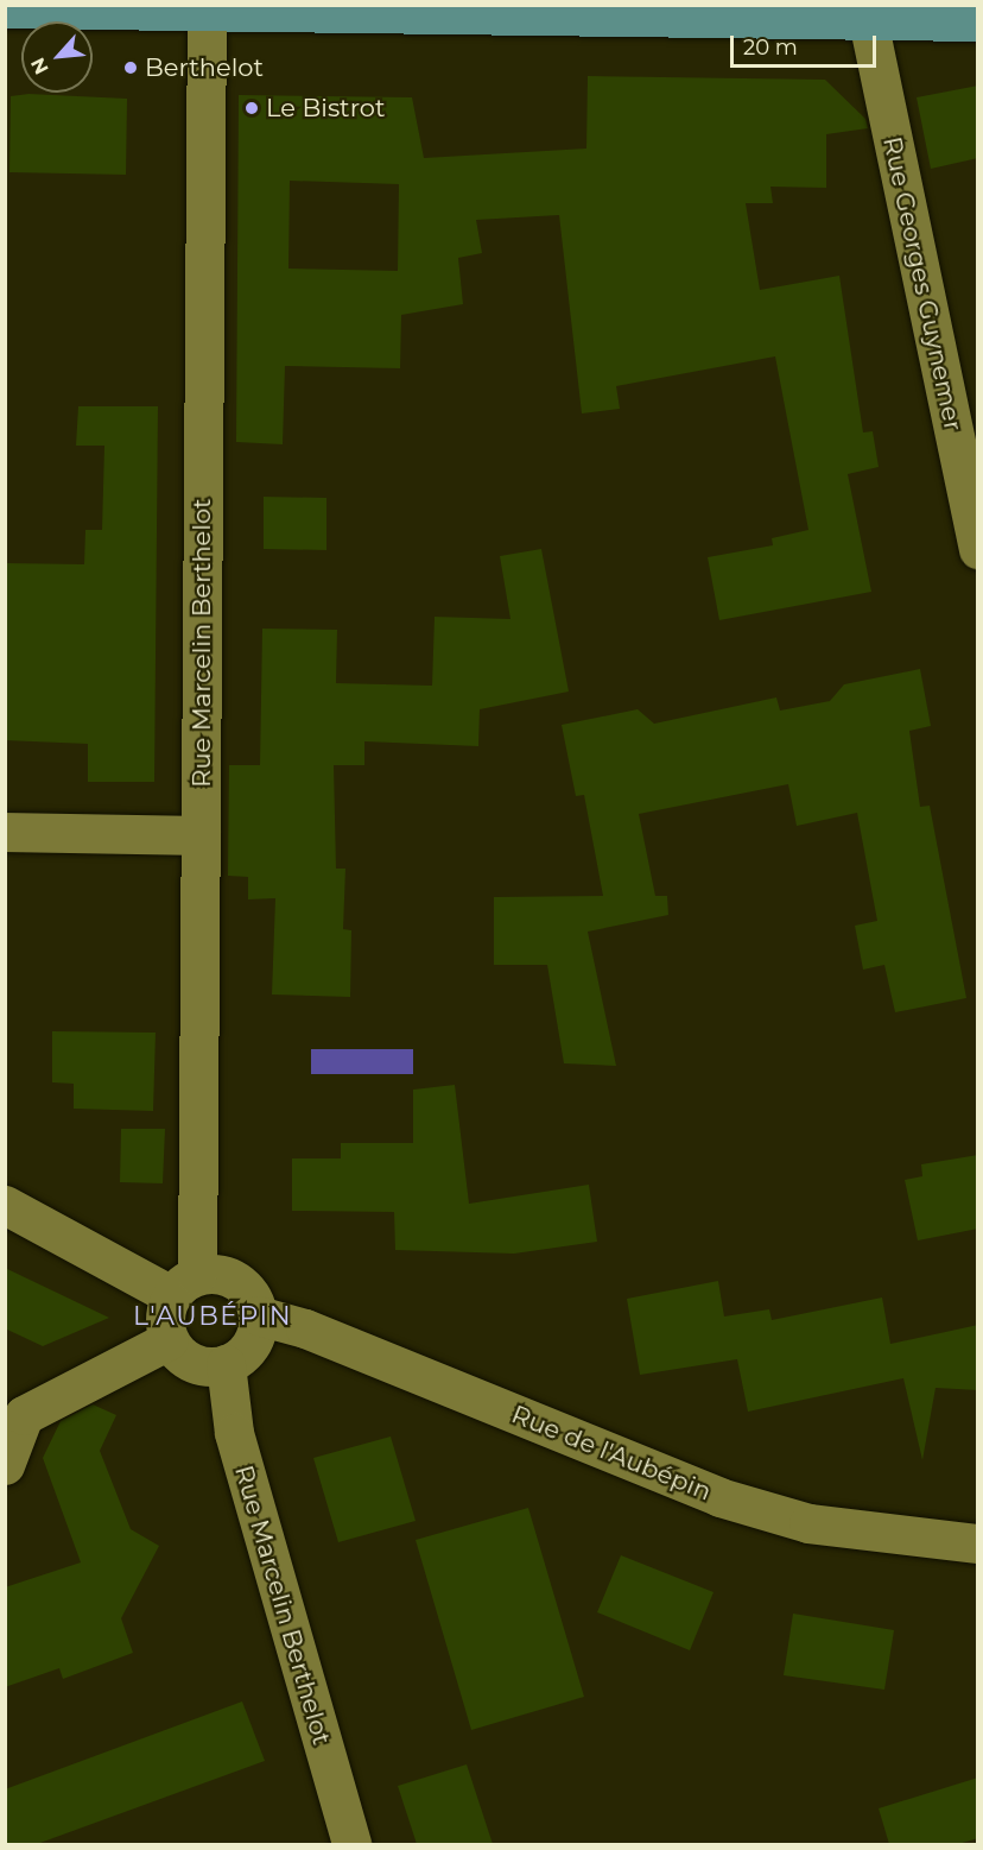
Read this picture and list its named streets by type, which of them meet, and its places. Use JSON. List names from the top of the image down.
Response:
{
  "streets": {
    "street": ["Rue Georges Guynemer", "Rue Marcelin Berthelot", "Rue de l'Aubépin"]
  },
  "crossings": [
    ["Rue Marcelin Berthelot", "Rue de l'Aubépin"]
  ],
  "districts": ["L'AUBÉPIN"],
  "places": ["Berthelot", "Le Bistrot"],
  "scale_bar": "20 m",
  "north": "bottom left"
}
